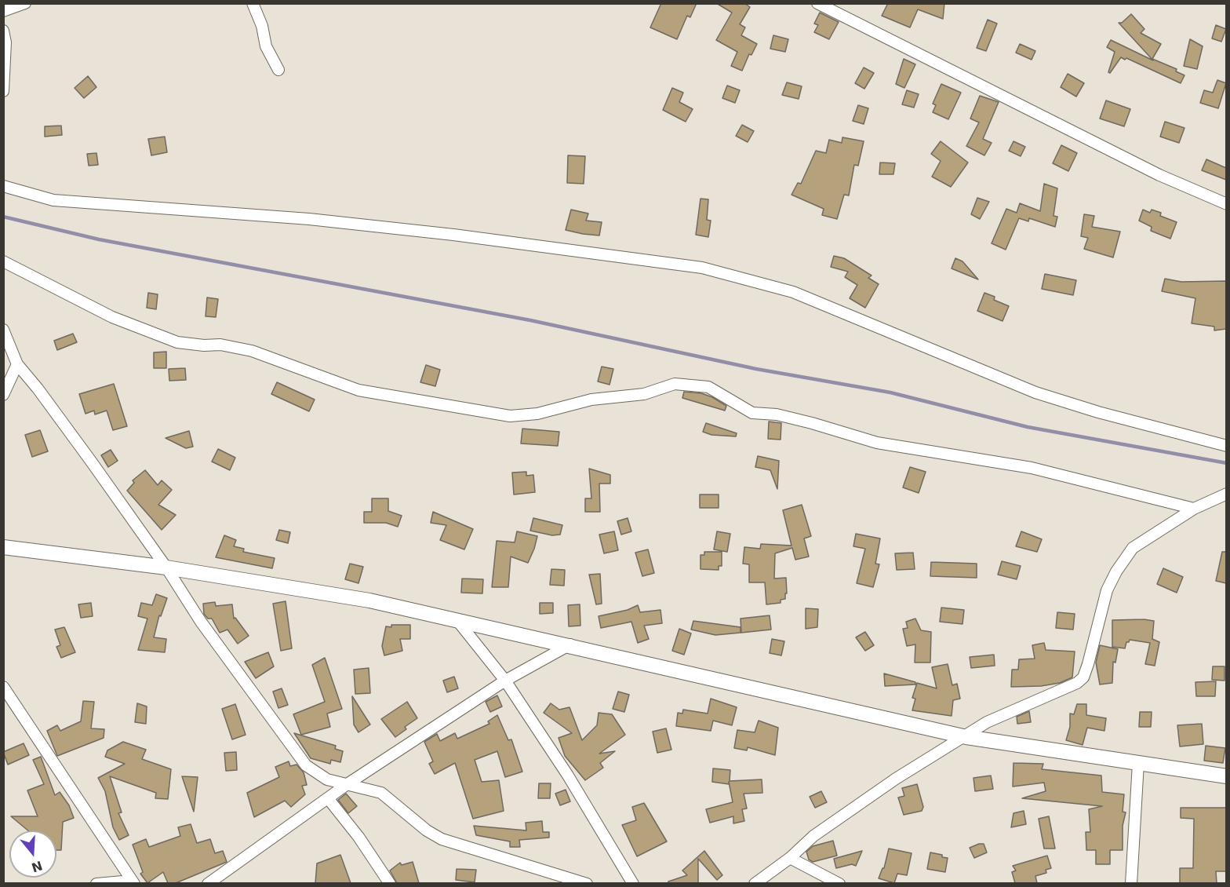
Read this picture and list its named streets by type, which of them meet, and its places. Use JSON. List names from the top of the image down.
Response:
{
  "north": "bottom"
}
